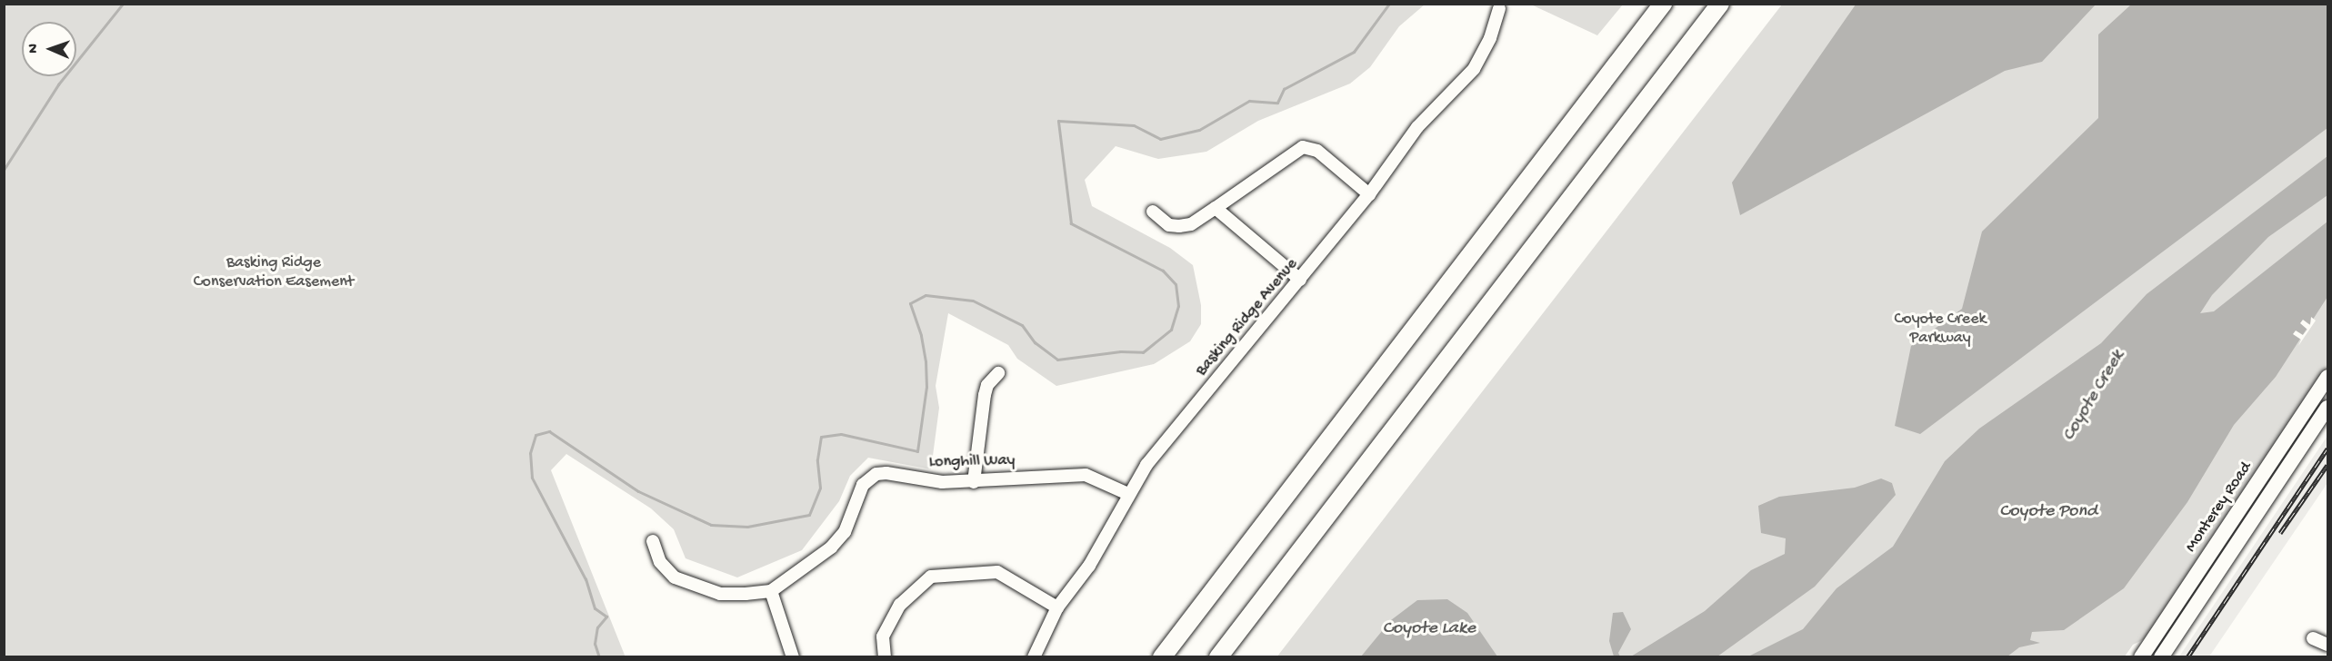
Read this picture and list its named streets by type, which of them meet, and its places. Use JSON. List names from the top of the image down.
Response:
{
  "streets": {
    "main road": ["Monterey Road"],
    "street": ["Basking Ridge Avenue", "Longhill Way"]
  },
  "crossings": [
    ["Basking Ridge Avenue", "Longhill Way"]
  ],
  "water": ["Coyote Creek", "Coyote Pond", "Coyote Lake"],
  "parks": ["Basking Ridge Conservation Easement", "Coyote Creek Parkway"],
  "north": "left"
}
